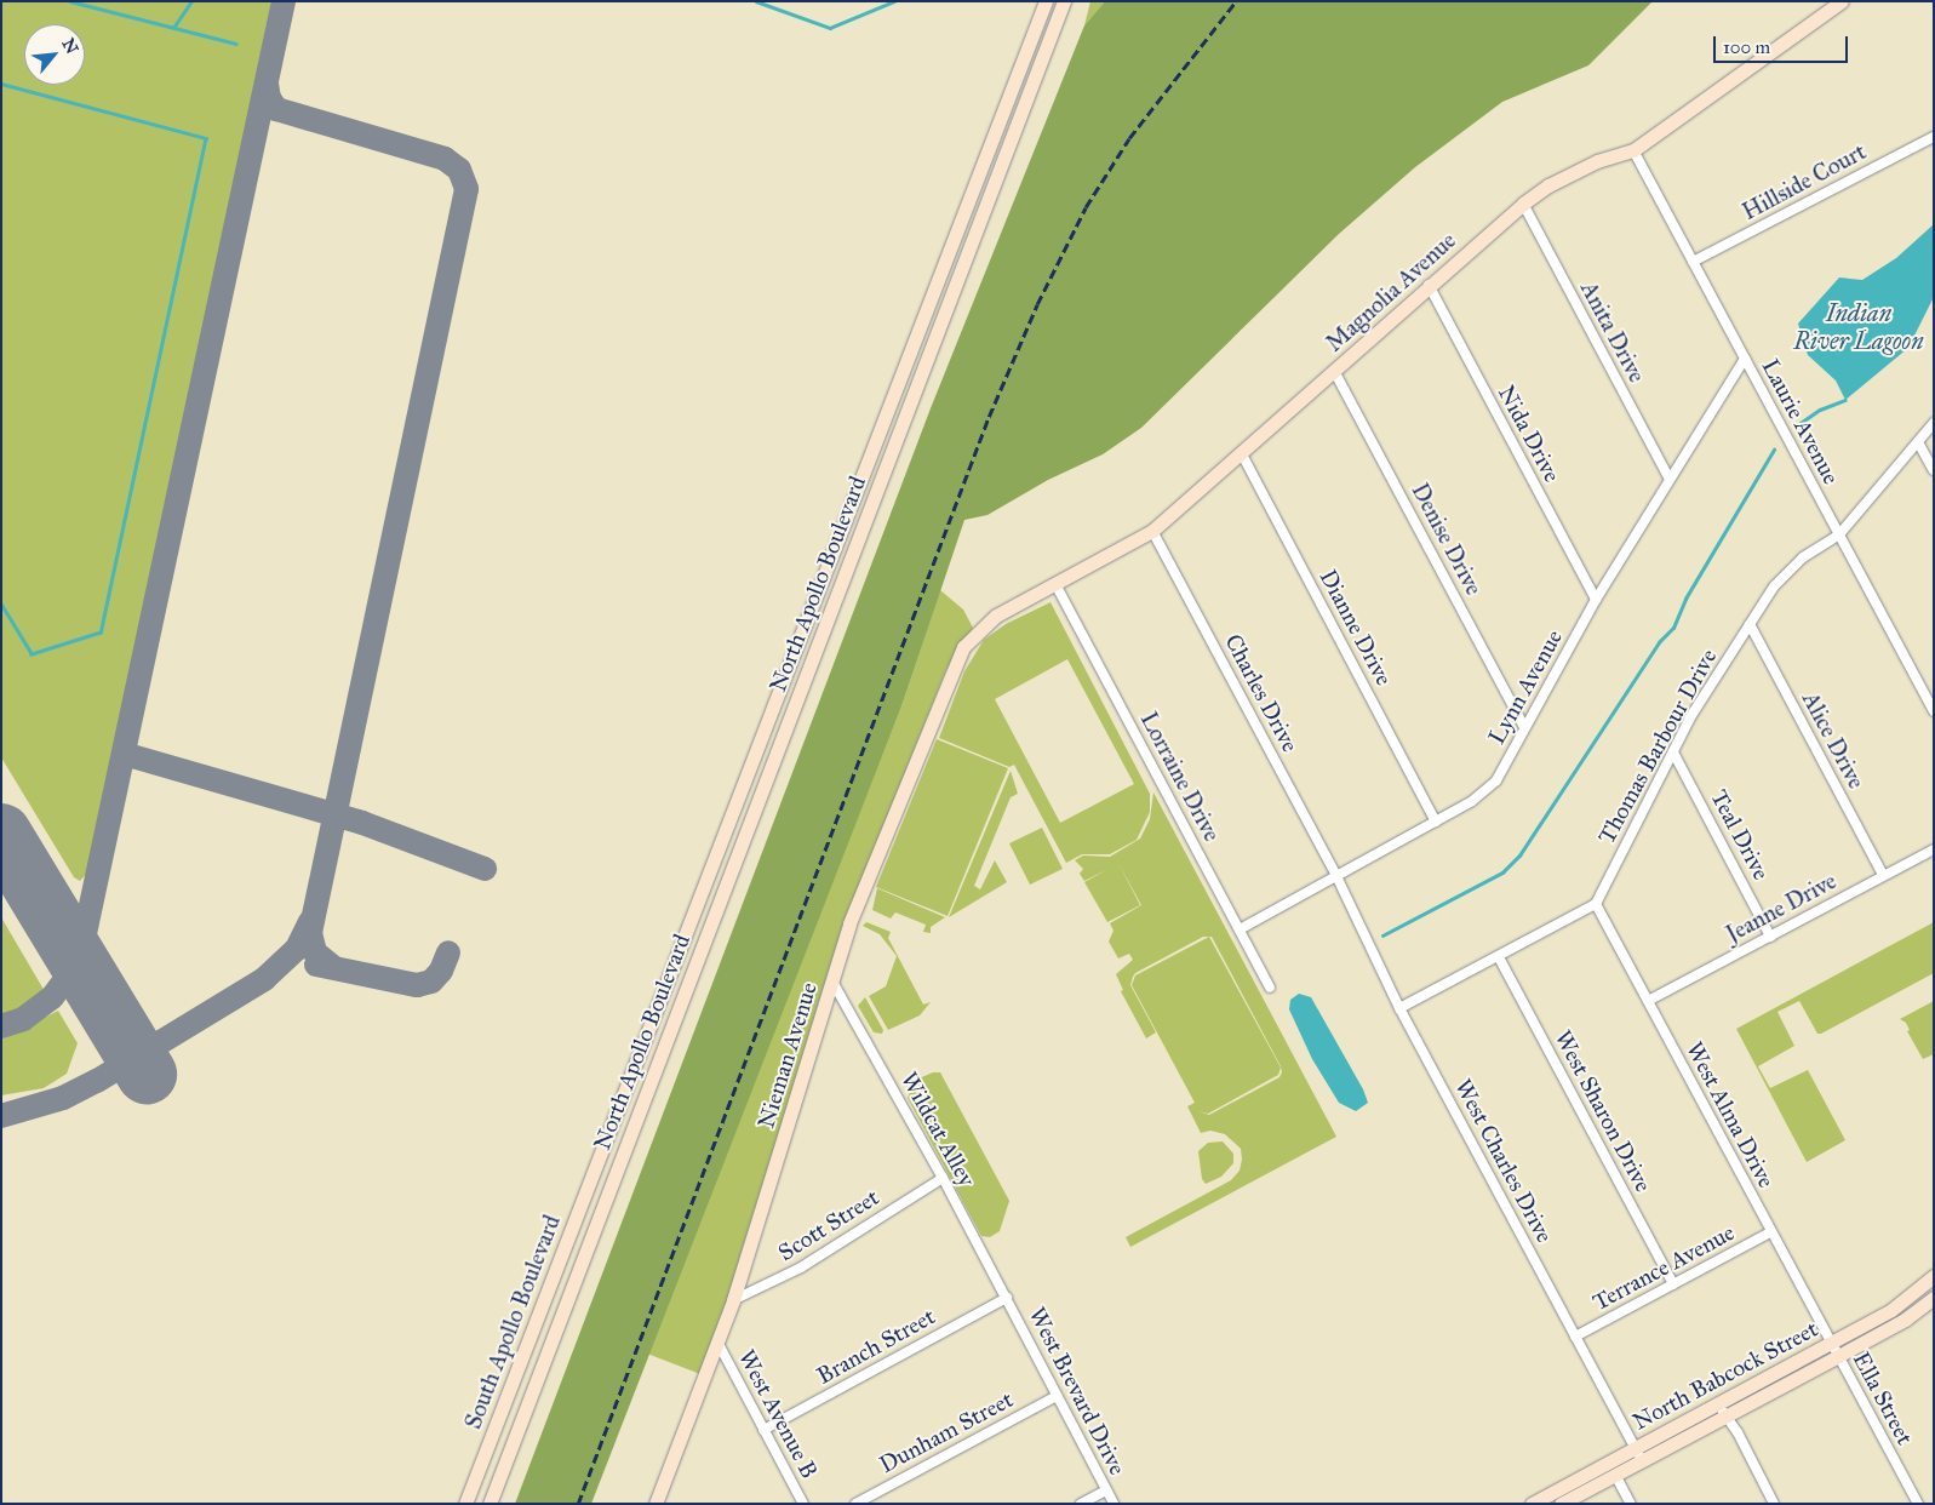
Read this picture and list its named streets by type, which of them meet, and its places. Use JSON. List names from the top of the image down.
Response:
{
  "streets": {
    "street": [
      "Hillside Court",
      "Magnolia Avenue",
      "Anita Drive",
      "Laurie Avenue",
      "Nida Drive",
      "Denise Drive",
      "North Apollo Boulevard",
      "Dianne Drive",
      "Lynn Avenue",
      "Charles Drive",
      "Alice Drive",
      "Thomas Barbour Drive",
      "Lorraine Drive",
      "Teal Drive",
      "Jeanne Drive",
      "Nieman Avenue",
      "West Sharon Drive",
      "West Alma Drive",
      "Wildcat Alley",
      "West Charles Drive",
      "Scott Street",
      "Terrance Avenue",
      "South Apollo Boulevard",
      "Branch Street",
      "North Babcock Street",
      "West Brevard Drive",
      "Ella Street",
      "West Avenue B",
      "Dunham Street"
    ]
  },
  "crossings": [
    ["Hillside Court", "Laurie Avenue"],
    ["Magnolia Avenue", "Anita Drive"],
    ["Magnolia Avenue", "Laurie Avenue"],
    ["Magnolia Avenue", "Nida Drive"],
    ["Magnolia Avenue", "Denise Drive"],
    ["Magnolia Avenue", "Dianne Drive"],
    ["Magnolia Avenue", "Charles Drive"],
    ["Magnolia Avenue", "Lorraine Drive"],
    ["Magnolia Avenue", "Nieman Avenue"],
    ["Anita Drive", "Lynn Avenue"],
    ["Laurie Avenue", "Lynn Avenue"],
    ["Laurie Avenue", "Thomas Barbour Drive"],
    ["Nida Drive", "Lynn Avenue"],
    ["Denise Drive", "Lynn Avenue"],
    ["North Apollo Boulevard", "South Apollo Boulevard"],
    ["Dianne Drive", "Lynn Avenue"],
    ["Lynn Avenue", "Charles Drive"],
    ["Lynn Avenue", "Lorraine Drive"],
    ["Lynn Avenue", "West Charles Drive"],
    ["Charles Drive", "West Charles Drive"],
    ["Alice Drive", "Thomas Barbour Drive"],
    ["Alice Drive", "Jeanne Drive"],
    ["Thomas Barbour Drive", "Teal Drive"],
    ["Thomas Barbour Drive", "West Alma Drive"],
    ["Teal Drive", "Jeanne Drive"],
    ["Jeanne Drive", "West Alma Drive"],
    ["Nieman Avenue", "Wildcat Alley"],
    ["Nieman Avenue", "Scott Street"],
    ["Nieman Avenue", "West Avenue B"],
    ["West Sharon Drive", "Terrance Avenue"],
    ["West Alma Drive", "Terrance Avenue"],
    ["West Alma Drive", "North Babcock Street"],
    ["West Alma Drive", "Ella Street"],
    ["Wildcat Alley", "Scott Street"],
    ["Wildcat Alley", "Branch Street"],
    ["Wildcat Alley", "West Brevard Drive"],
    ["West Charles Drive", "Terrance Avenue"],
    ["West Charles Drive", "North Babcock Street"],
    ["Branch Street", "West Brevard Drive"],
    ["Branch Street", "West Avenue B"],
    ["North Babcock Street", "Ella Street"],
    ["West Brevard Drive", "Dunham Street"]
  ],
  "water": ["Indian River Lagoon"],
  "scale_bar": "100 m",
  "north": "top right"
}
